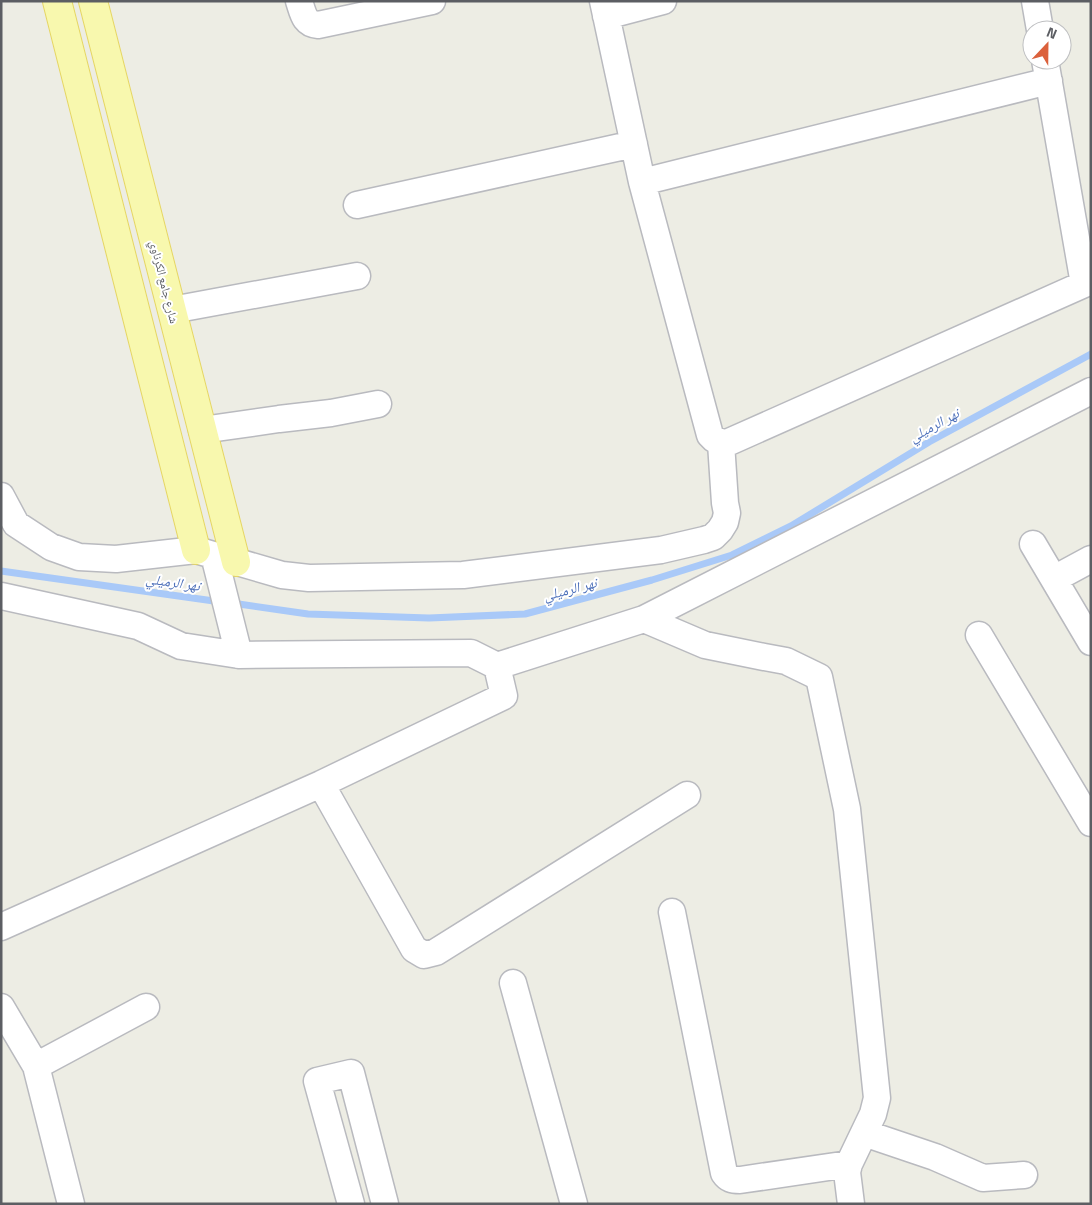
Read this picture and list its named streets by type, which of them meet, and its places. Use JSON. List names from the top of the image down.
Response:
{
  "streets": {
    "main road": ["شارع جامع الكرناوي"]
  },
  "water": ["نهر الرميلي"],
  "north": "top"
}
